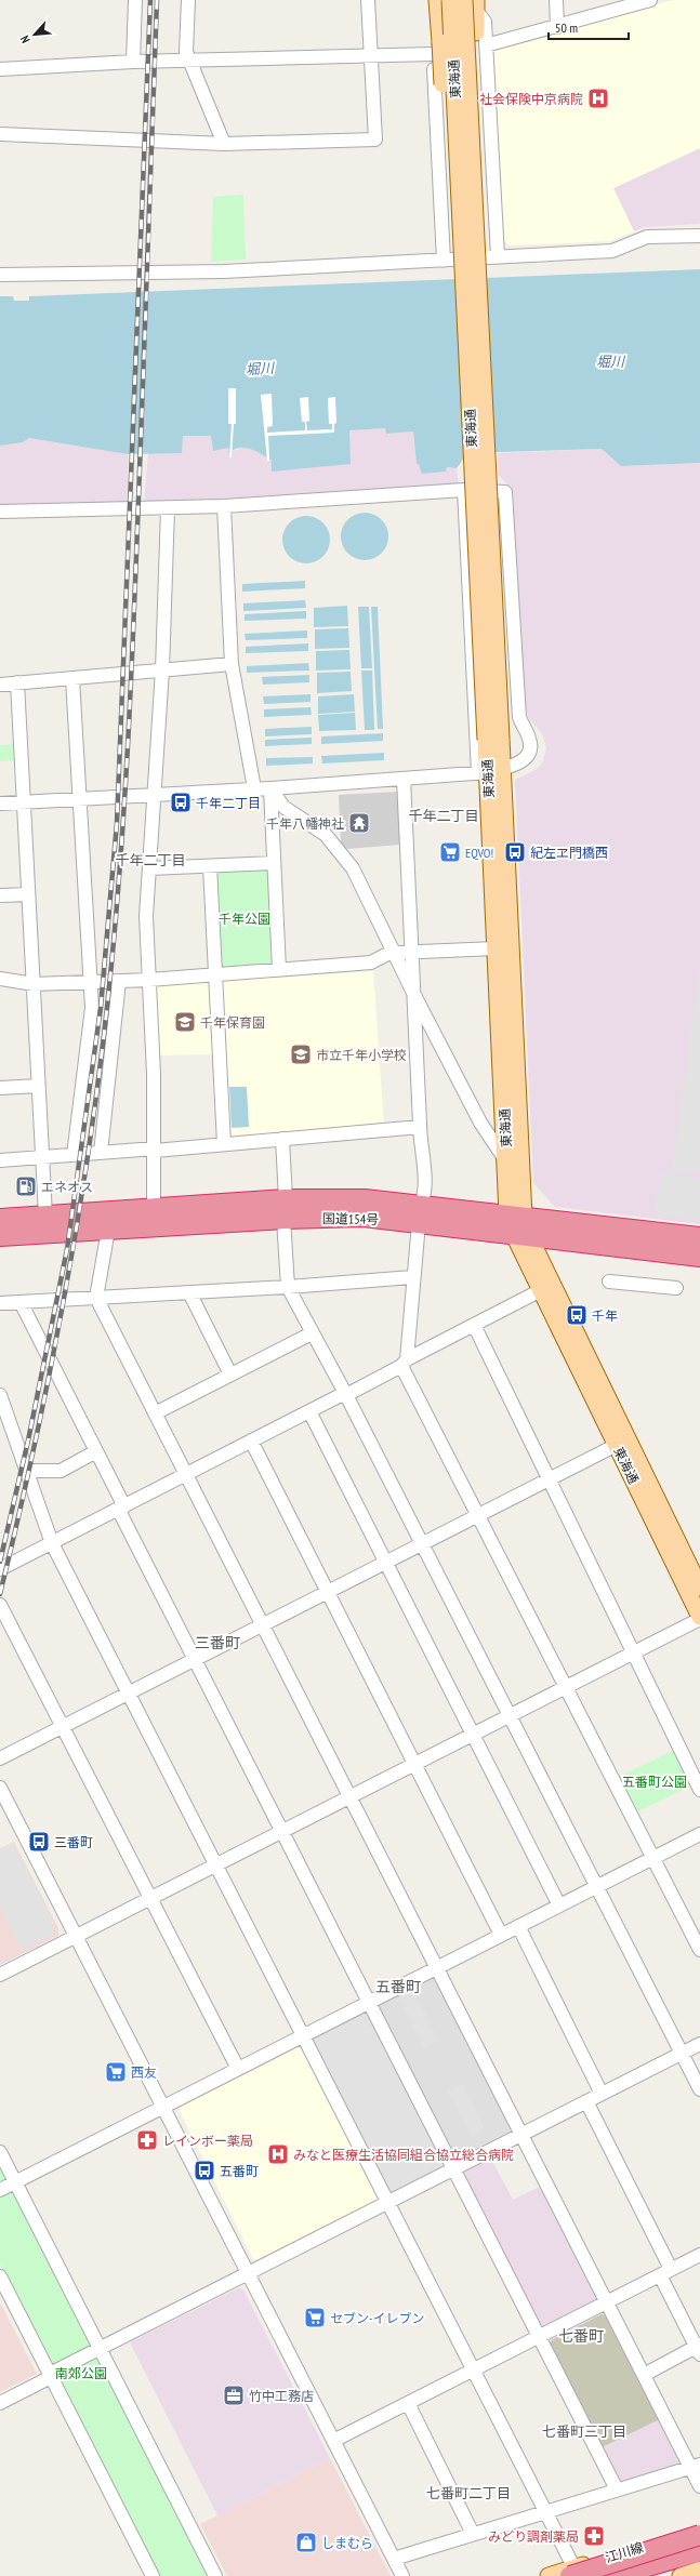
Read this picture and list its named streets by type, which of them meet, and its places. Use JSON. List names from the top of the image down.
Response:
{
  "streets": {
    "highway": ["国道154号"],
    "main road": ["東海通", "江川線"]
  },
  "crossings": [
    ["東海通", "国道154号"]
  ],
  "districts": [
    "千年二丁目",
    "千年二丁目",
    "三番町",
    "五番町",
    "七番町",
    "七番町三丁目",
    "七番町二丁目"
  ],
  "water": ["堀川"],
  "parks": ["千年公園", "五番町公園", "南郊公園"],
  "places": {
    "hospital": ["社会保険中京病院", "みなと医療生活協同組合協立総合病院"],
    "bus stop": [
      "千年二丁目",
      "紀左ヱ門橋西",
      "千年",
      "三番町",
      "五番町"
    ],
    "temple": ["千年八幡神社"],
    "supermarket": ["EQVO!", "西友", "セブン-イレブン"],
    "school or university": ["千年保育園", "市立千年小学校"],
    "fuel station": ["エネオス"],
    "pharmacy": ["レインボー薬局", "みどり調剤薬局"],
    "office": ["竹中工務店"],
    "shop": ["しまむら"]
  },
  "scale_bar": "50 m",
  "north": "bottom left"
}
